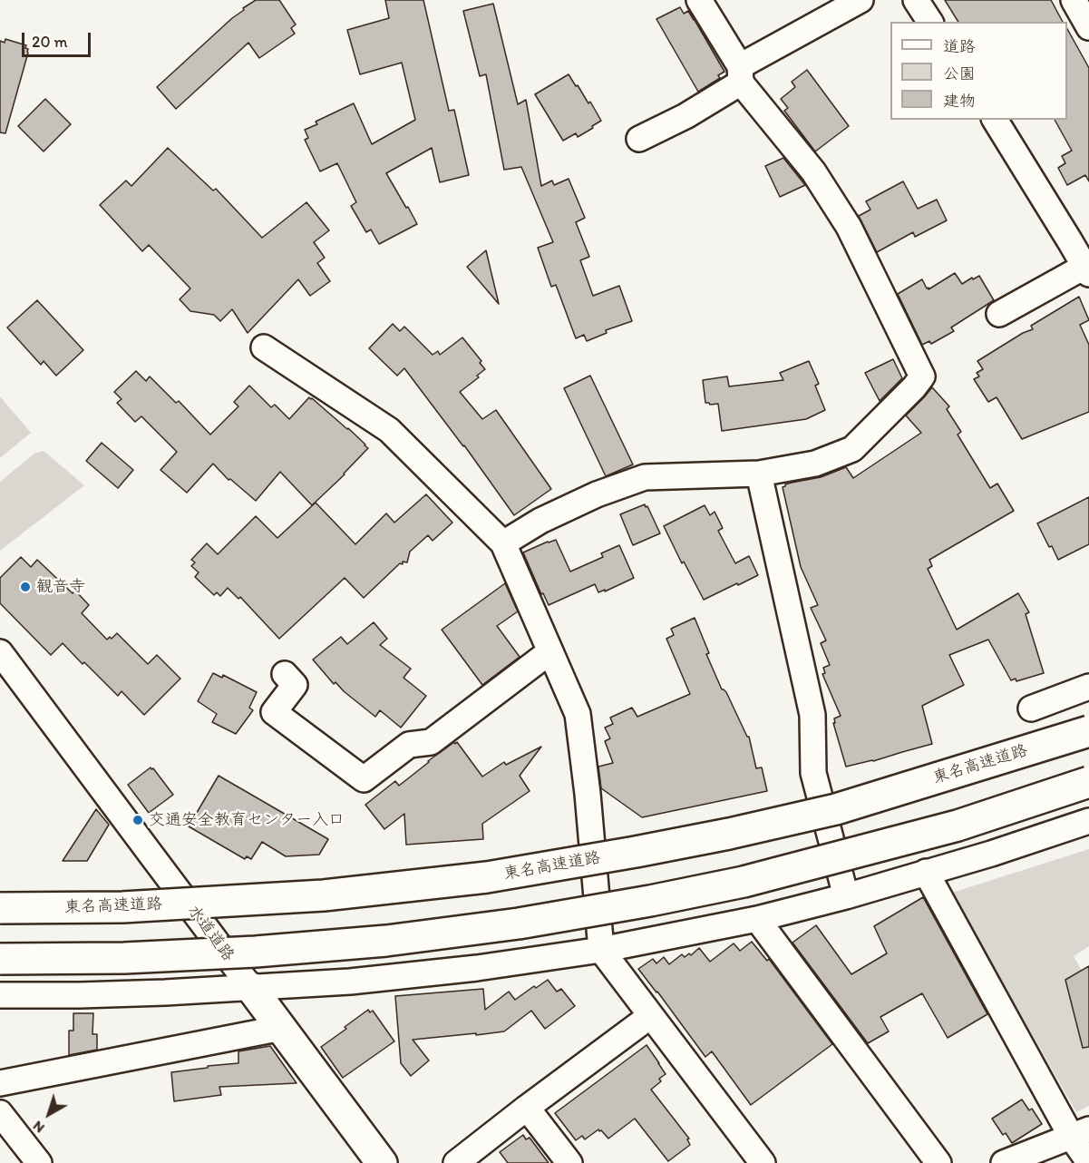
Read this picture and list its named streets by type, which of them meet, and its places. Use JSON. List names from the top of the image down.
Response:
{
  "streets": {
    "main road": ["東名高速道路", "水道道路"]
  },
  "places": ["観音寺", "交通安全教育センター入口"],
  "legend": ["道路", "公園", "建物"],
  "scale_bar": "20 m",
  "north": "bottom left"
}
